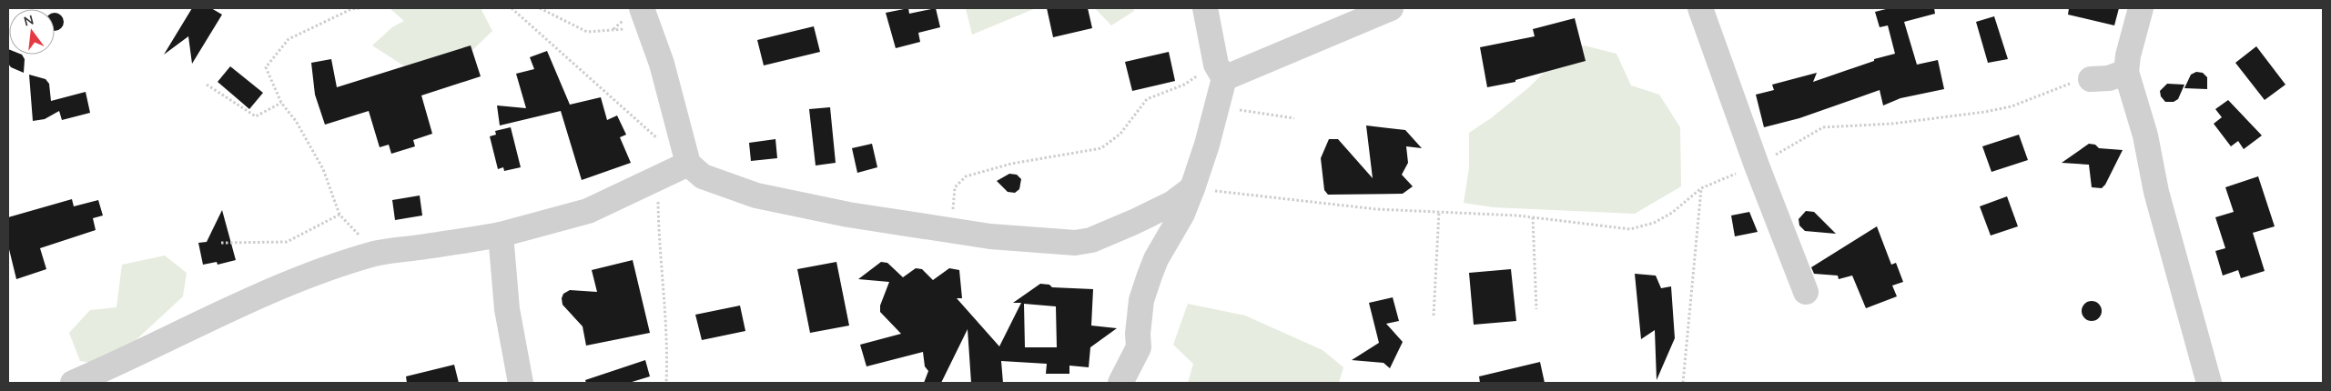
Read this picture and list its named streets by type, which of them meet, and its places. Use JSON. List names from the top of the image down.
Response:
{
  "north": "top"
}
